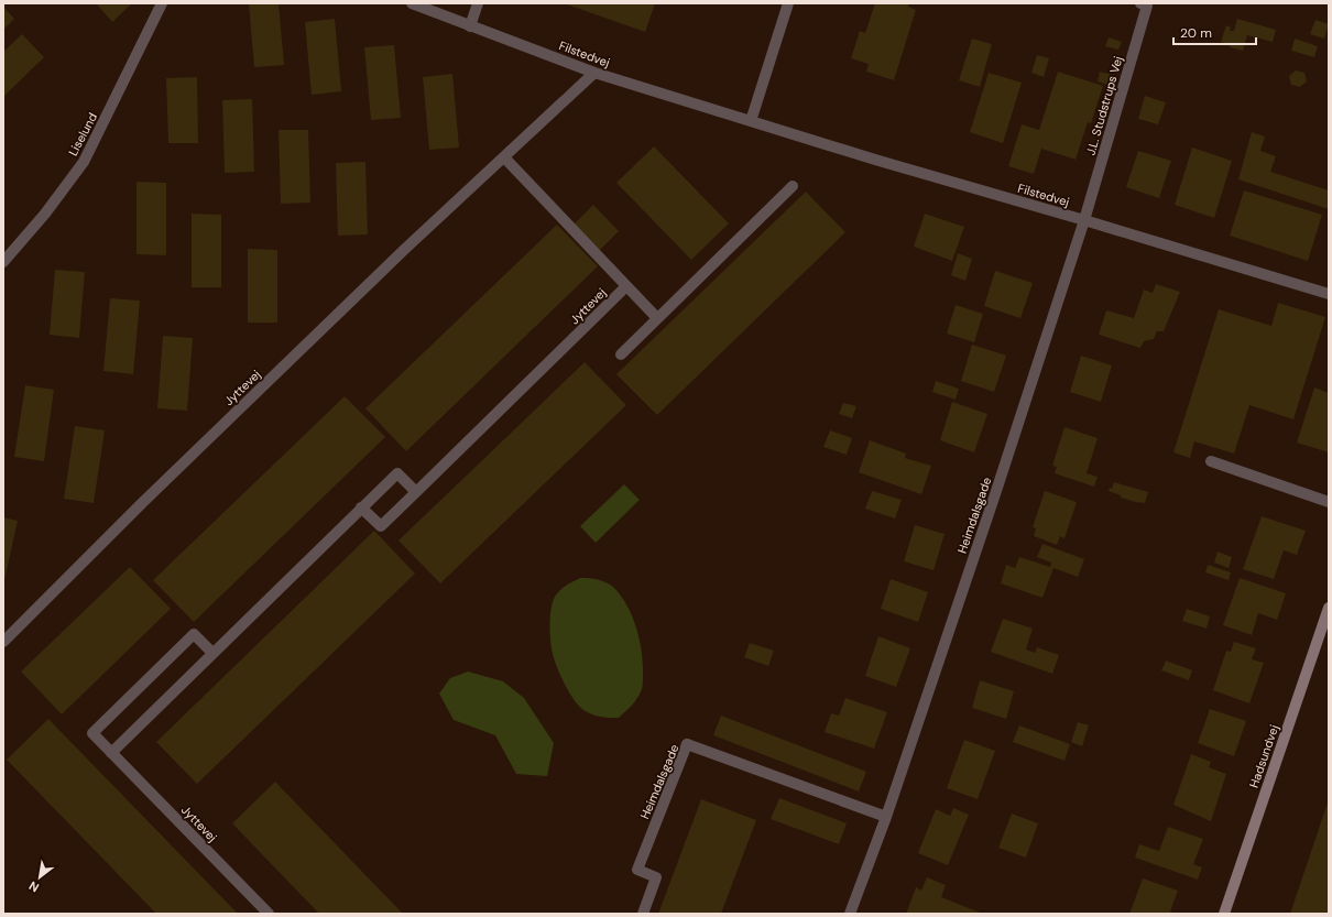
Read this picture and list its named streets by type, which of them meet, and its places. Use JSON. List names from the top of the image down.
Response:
{
  "streets": {
    "street": [
      "Filstedvej",
      "J.L. Studstrups Vej",
      "Liselund",
      "Jyttevej",
      "Heimdalsgade",
      "Hadsundvej"
    ]
  },
  "crossings": [
    ["Filstedvej", "J.L. Studstrups Vej"],
    ["Filstedvej", "Jyttevej"],
    ["Filstedvej", "Heimdalsgade"],
    ["J.L. Studstrups Vej", "Heimdalsgade"]
  ],
  "scale_bar": "20 m",
  "north": "bottom left"
}
